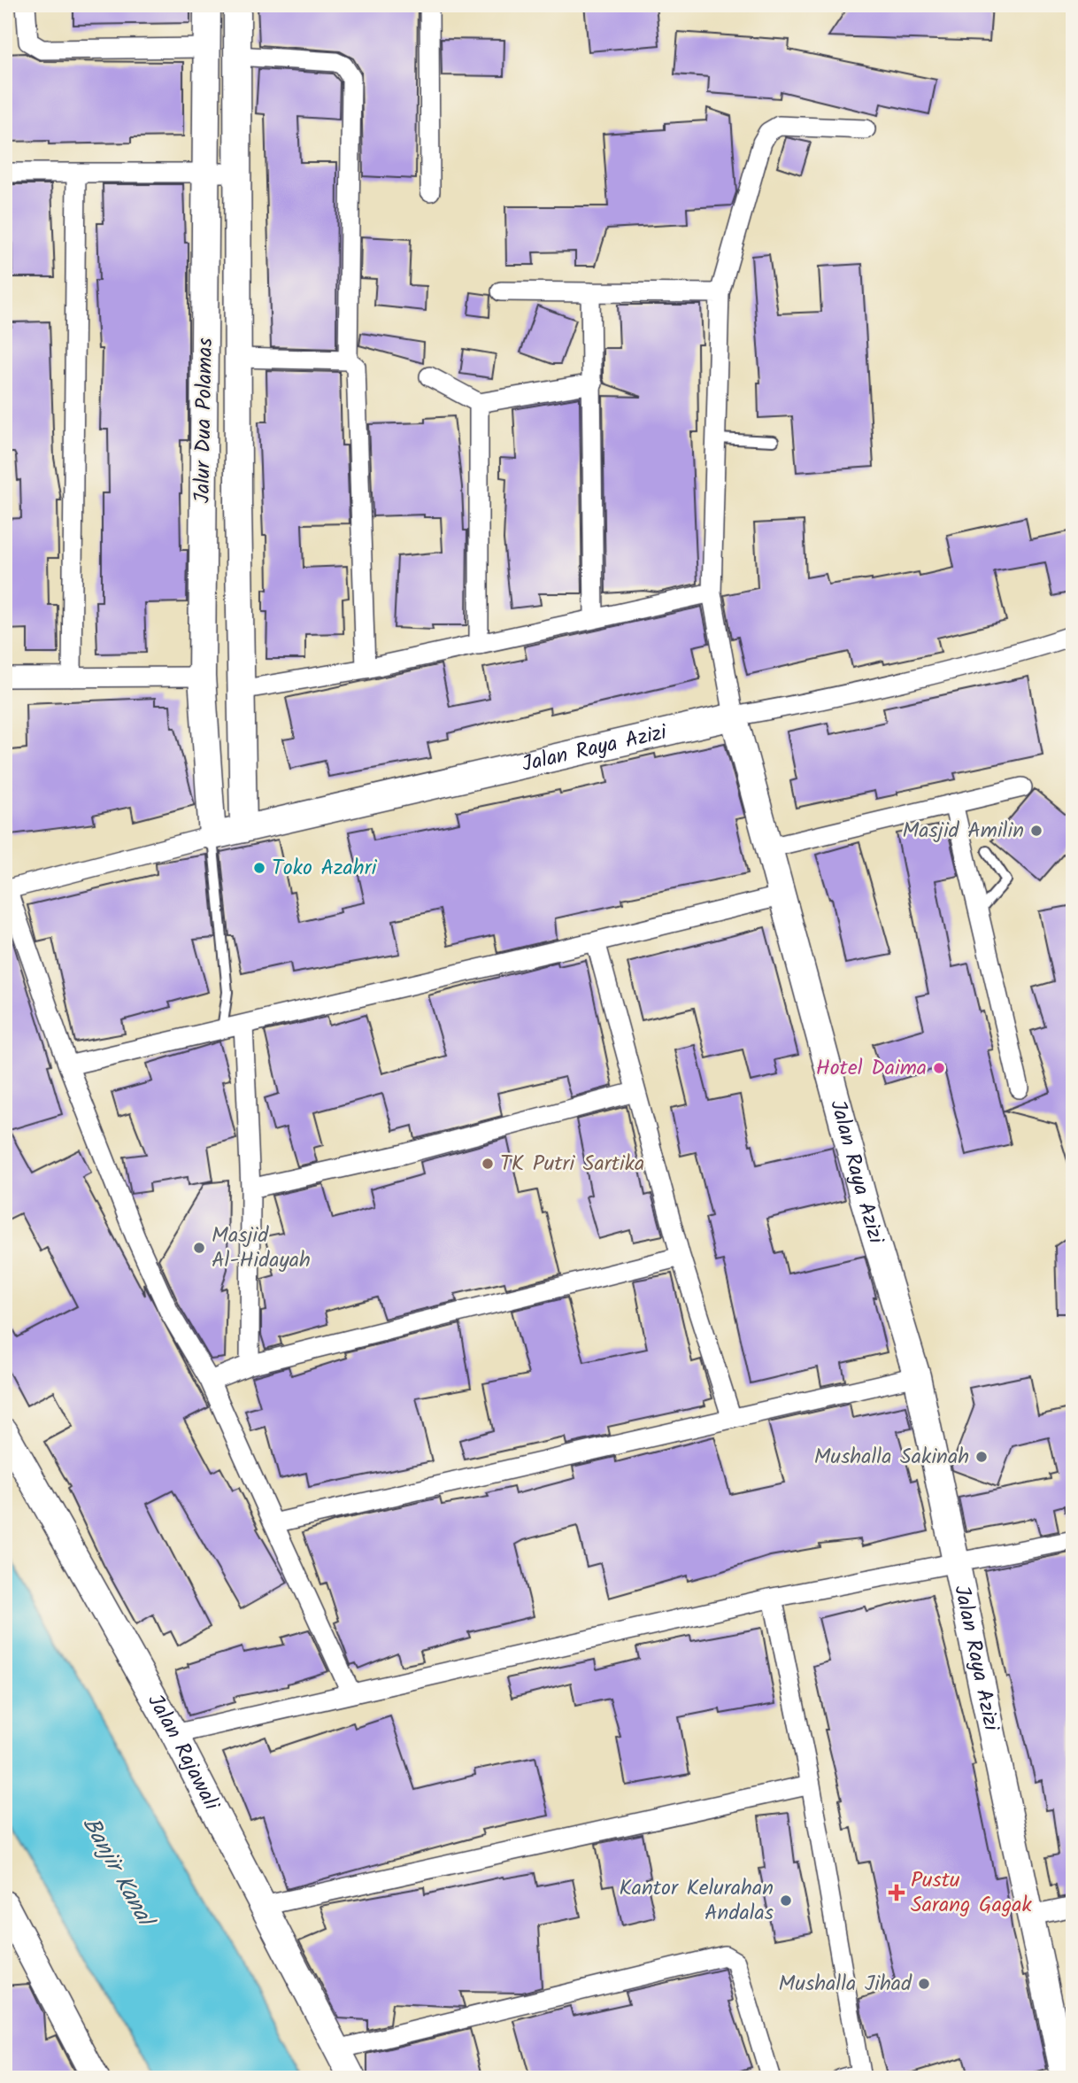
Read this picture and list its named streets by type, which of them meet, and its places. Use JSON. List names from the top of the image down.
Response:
{
  "streets": {
    "street": ["Jalur Dua Polamas", "Jalan Raya Azizi", "Jalan Rajawali"]
  },
  "crossings": [
    ["Jalur Dua Polamas", "Jalan Raya Azizi"]
  ],
  "water": ["Banjir Kanal"],
  "places": {
    "other": [
      "Masjid Amilin",
      "Toko Azahri",
      "Hotel Daima",
      "TK Putri Sartika",
      "Masjid Al-Hidayah",
      "Mushalla Sakinah",
      "Kantor Kelurahan Andalas",
      "Mushalla Jihad"
    ],
    "health": ["Pustu Sarang Gagak"]
  }
}
